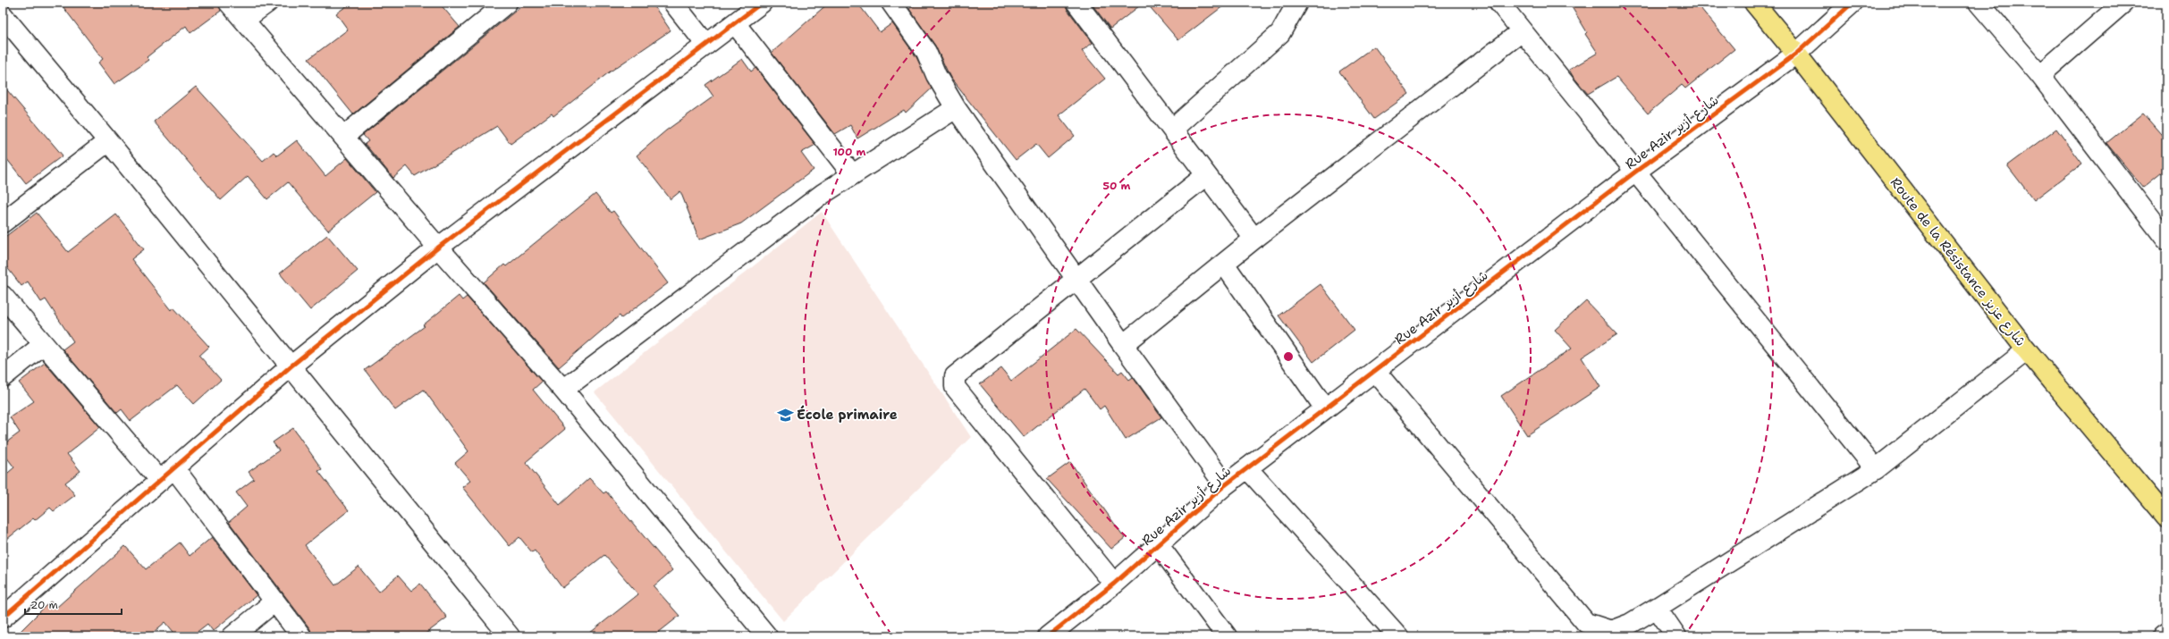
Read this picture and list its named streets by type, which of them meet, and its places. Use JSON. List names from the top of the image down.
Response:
{
  "streets": {
    "main road": ["Route de la Résistance شارع عزيز"],
    "street": ["Rue Azir شارع أزير"]
  },
  "crossings": [
    ["Rue Azir شارع أزير", "Route de la Résistance شارع عزيز"]
  ],
  "places": {
    "school or university": ["École primaire"]
  },
  "scale_bar": "20 m",
  "rings": ["100 m", "50 m"]
}
